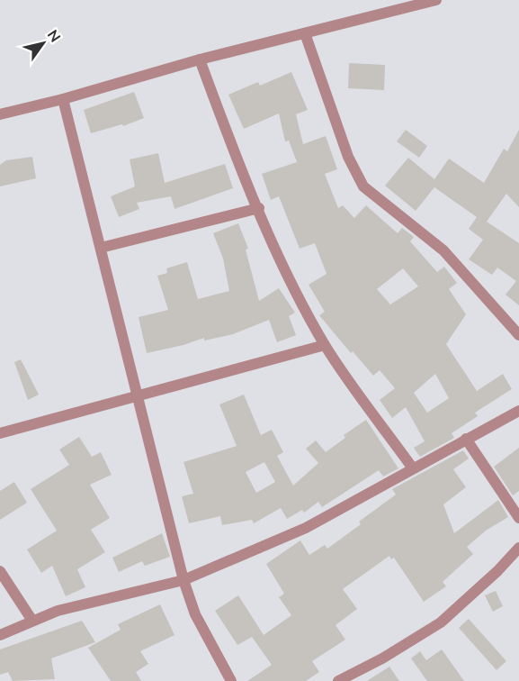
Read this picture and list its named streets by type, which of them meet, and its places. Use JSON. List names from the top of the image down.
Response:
{
  "north": "top right"
}
